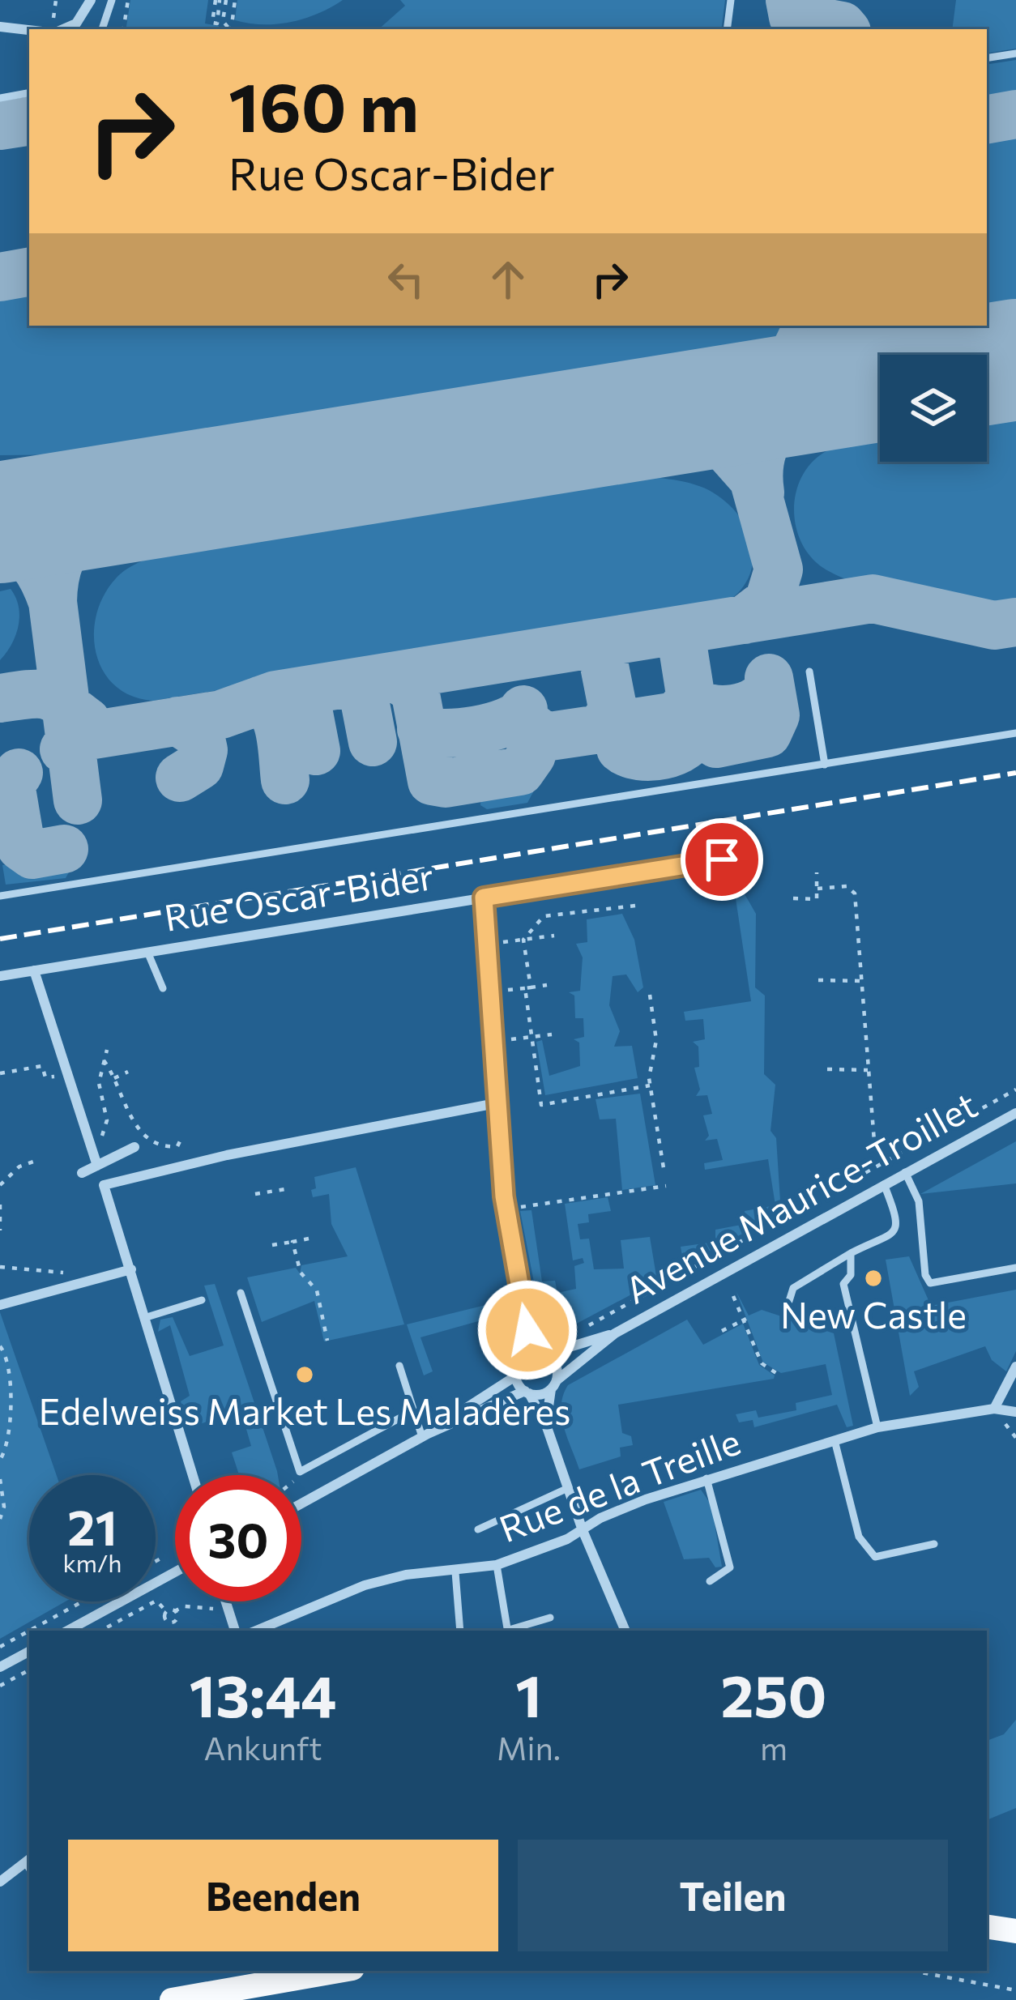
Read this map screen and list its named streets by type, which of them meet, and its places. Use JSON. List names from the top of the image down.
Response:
{
  "streets": {
    "street": ["Rue Oscar-Bider", "Avenue Maurice-Troillet", "Rue de la Treille"]
  },
  "places": ["New Castle", "Edelweiss Market Les Maladères"],
  "page": {
    "turn": ["160 m", "Rue Oscar-Bider"],
    "speed": "21 km/h",
    "limit": "30",
    "eta": [
      "13:44",
      "Ankunft",
      "1",
      "Min.",
      "250",
      "m"
    ],
    "buttons": ["Beenden", "Teilen"]
  }
}
